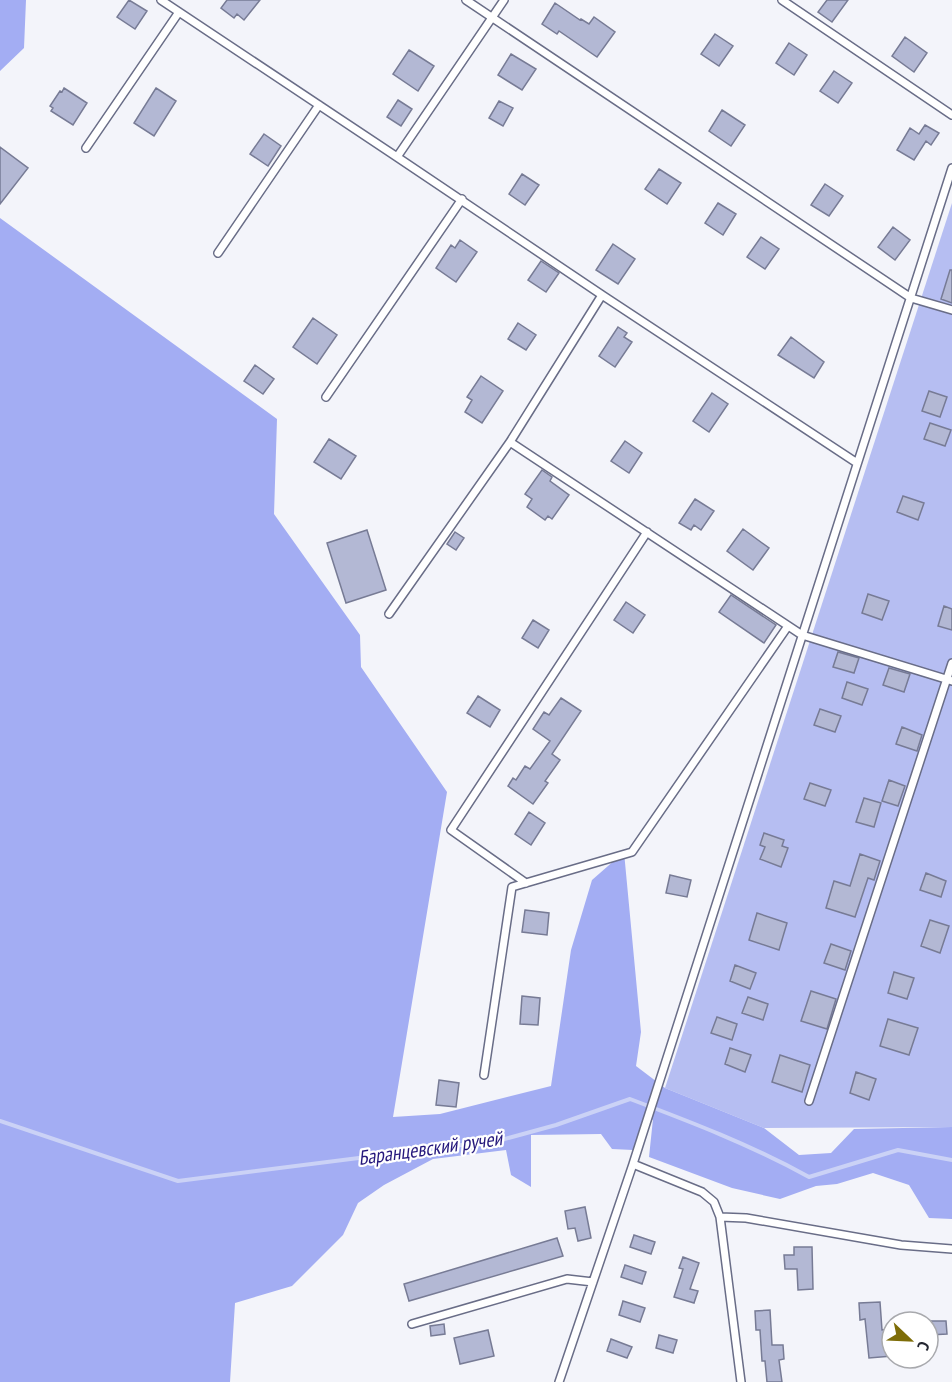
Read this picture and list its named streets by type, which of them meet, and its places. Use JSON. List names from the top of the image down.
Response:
{
  "water": ["Баранцевский ручей"],
  "north": "bottom right"
}
